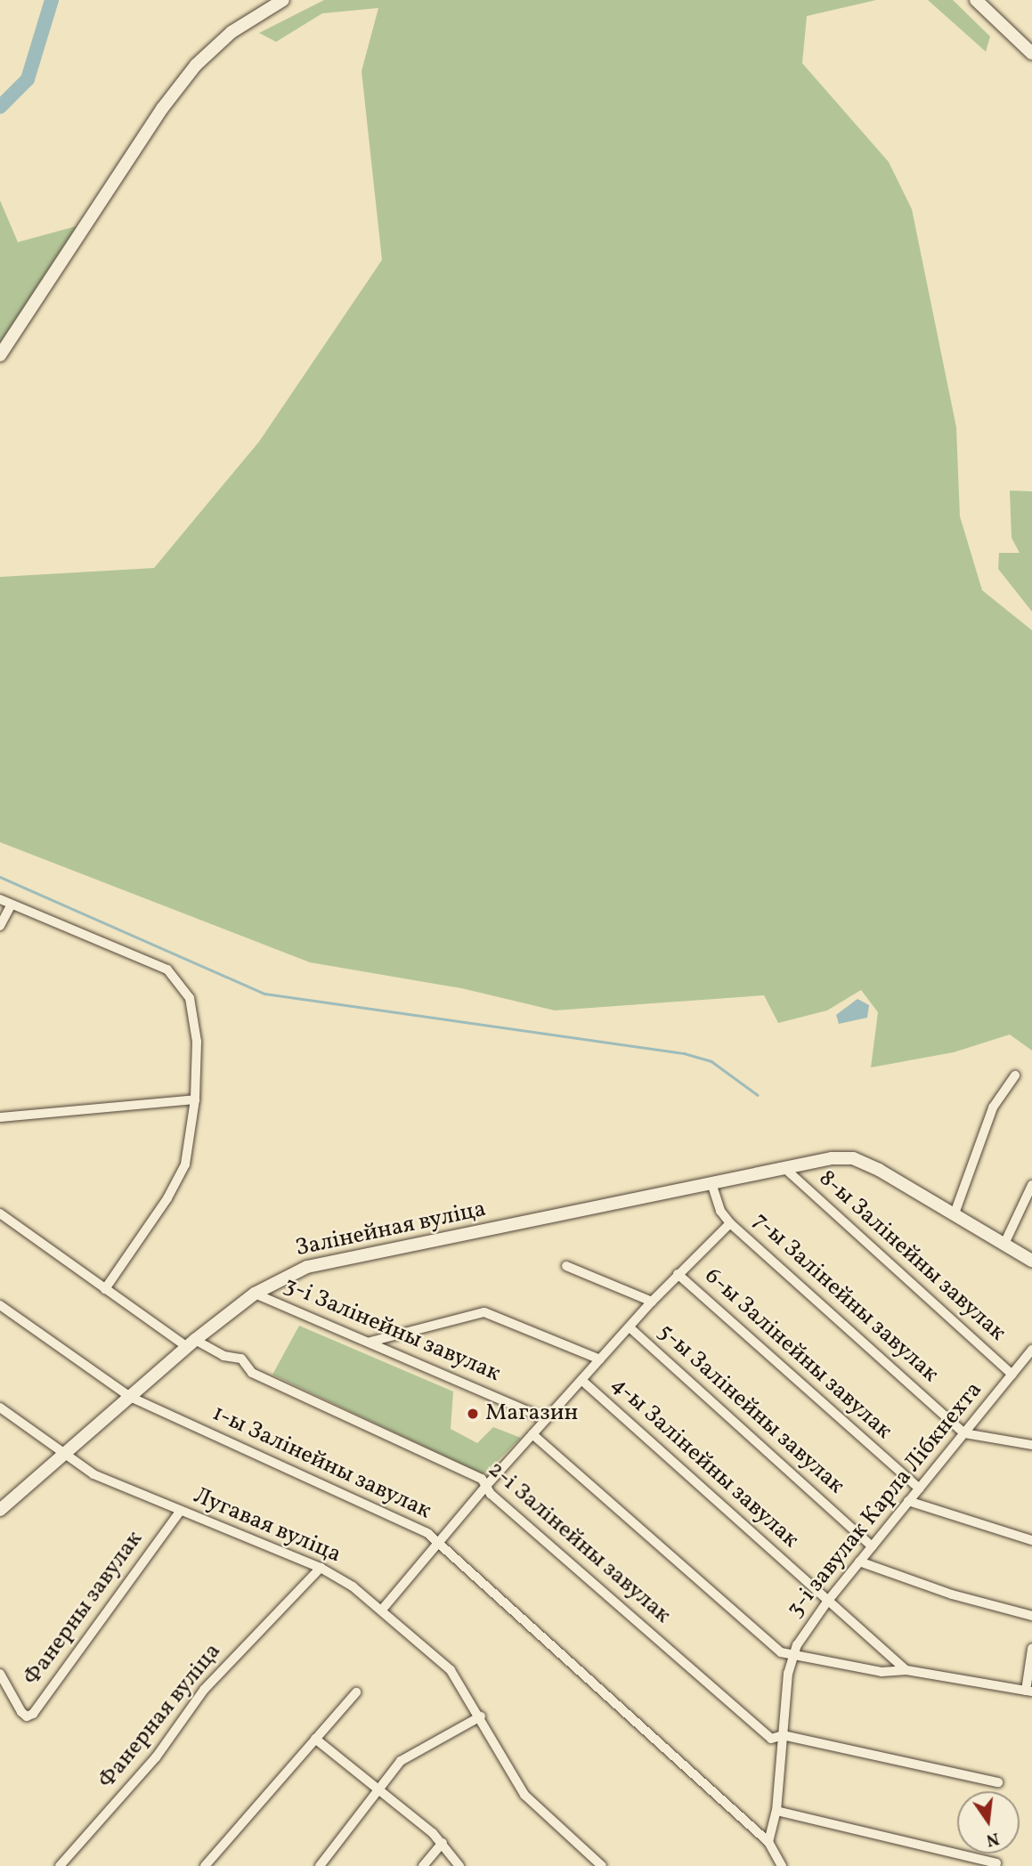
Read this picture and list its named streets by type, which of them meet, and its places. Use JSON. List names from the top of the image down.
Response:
{
  "streets": {
    "street": [
      "Залінейная вуліца",
      "8-ы Залінейны завулак",
      "7-ы Залінейны завулак",
      "3-і Залінейны завулак",
      "6-ы Залінейны завулак",
      "5-ы Залінейны завулак",
      "1-ы Залінейны завулак",
      "4-ы Залінейны завулак",
      "3-і завулак Карла Лібкнехта",
      "Лугавая вуліца",
      "2-і Залінейны завулак",
      "Фанерны завулак",
      "Фанерная вуліца"
    ]
  },
  "crossings": [
    ["Залінейная вуліца", "8-ы Залінейны завулак"],
    ["Залінейная вуліца", "7-ы Залінейны завулак"],
    ["Залінейная вуліца", "3-і Залінейны завулак"],
    ["Залінейная вуліца", "1-ы Залінейны завулак"],
    ["Залінейная вуліца", "Лугавая вуліца"],
    ["Залінейная вуліца", "2-і Залінейны завулак"],
    ["8-ы Залінейны завулак", "3-і завулак Карла Лібкнехта"],
    ["7-ы Залінейны завулак", "3-і завулак Карла Лібкнехта"],
    ["3-і Залінейны завулак", "4-ы Залінейны завулак"],
    ["6-ы Залінейны завулак", "3-і завулак Карла Лібкнехта"],
    ["5-ы Залінейны завулак", "3-і завулак Карла Лібкнехта"],
    ["1-ы Залінейны завулак", "3-і завулак Карла Лібкнехта"],
    ["4-ы Залінейны завулак", "3-і завулак Карла Лібкнехта"],
    ["3-і завулак Карла Лібкнехта", "2-і Залінейны завулак"],
    ["Лугавая вуліца", "Фанерны завулак"],
    ["Лугавая вуліца", "Фанерная вуліца"]
  ],
  "places": ["Магазин"],
  "north": "bottom"
}
